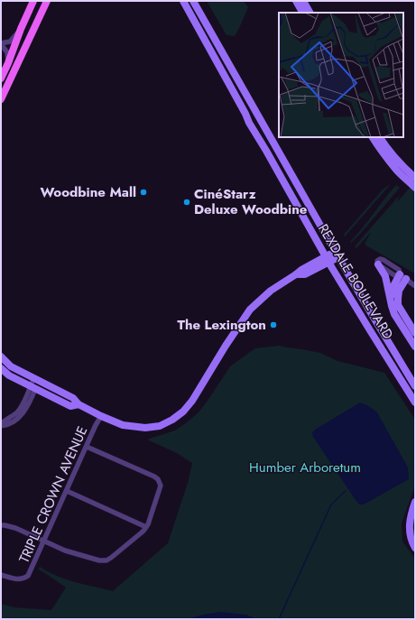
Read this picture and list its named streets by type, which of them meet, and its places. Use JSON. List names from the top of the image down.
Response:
{
  "streets": {
    "main road": ["REXDALE BOULEVARD"],
    "street": ["TRIPLE CROWN AVENUE"]
  },
  "parks": ["Humber Arboretum"],
  "places": ["Woodbine Mall", "CinéStarz Deluxe Woodbine", "The Lexington"]
}
